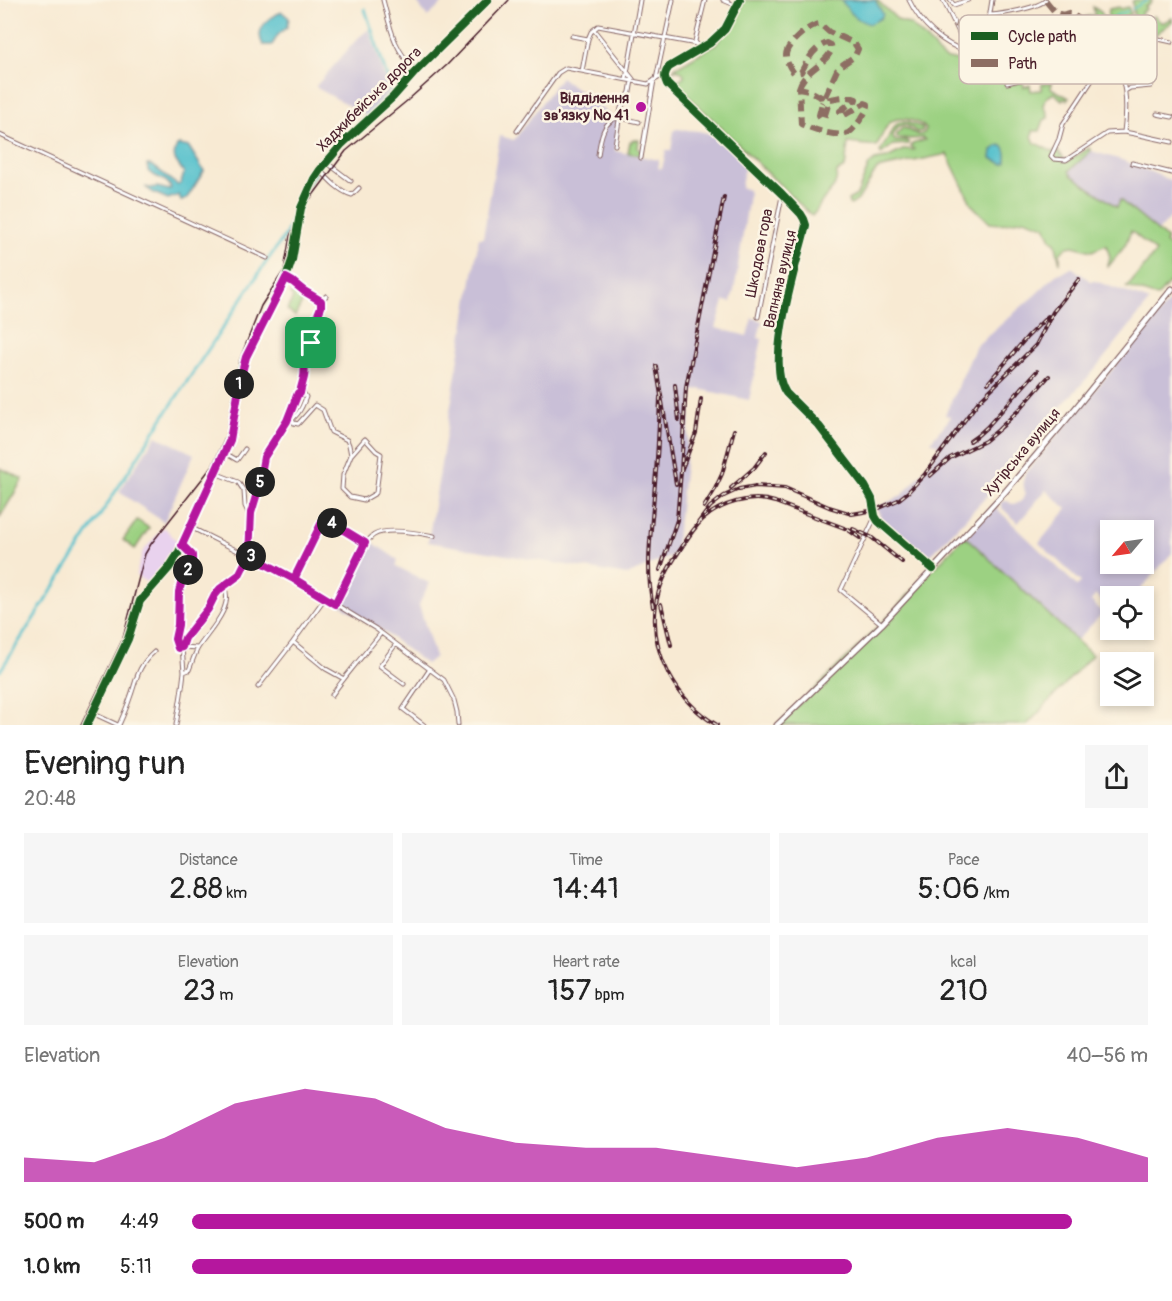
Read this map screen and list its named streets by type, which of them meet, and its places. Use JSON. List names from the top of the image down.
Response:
{
  "streets": {
    "street": [
      "Хаджибейська дорога",
      "Шкодова гора",
      "Вапняна вулиця",
      "Хутірська вулиця"
    ]
  },
  "crossings": [
    ["Шкодова гора", "Вапняна вулиця"]
  ],
  "places": ["Відділення зв'язку № 41"],
  "legend": ["Cycle path", "Path"],
  "north": "bottom left",
  "page": {
    "pins": [
      "1",
      "5",
      "4",
      "3",
      "2"
    ],
    "heading": ["Evening run", "20:48"],
    "stats": [
      ["Distance", "2.88 km"],
      ["Time", "14:41"],
      ["Pace", "5:06 /km"],
      ["Elevation", "23 m"],
      ["Heart rate", "157 bpm"],
      ["kcal", "210"]
    ],
    "chart": ["Elevation", "40–56 m"],
    "list": [
      {
        "name": "500 m",
        "note": "4:49"
      },
      {
        "name": "1.0 km",
        "note": "5:11"
      }
    ]
  }
}
